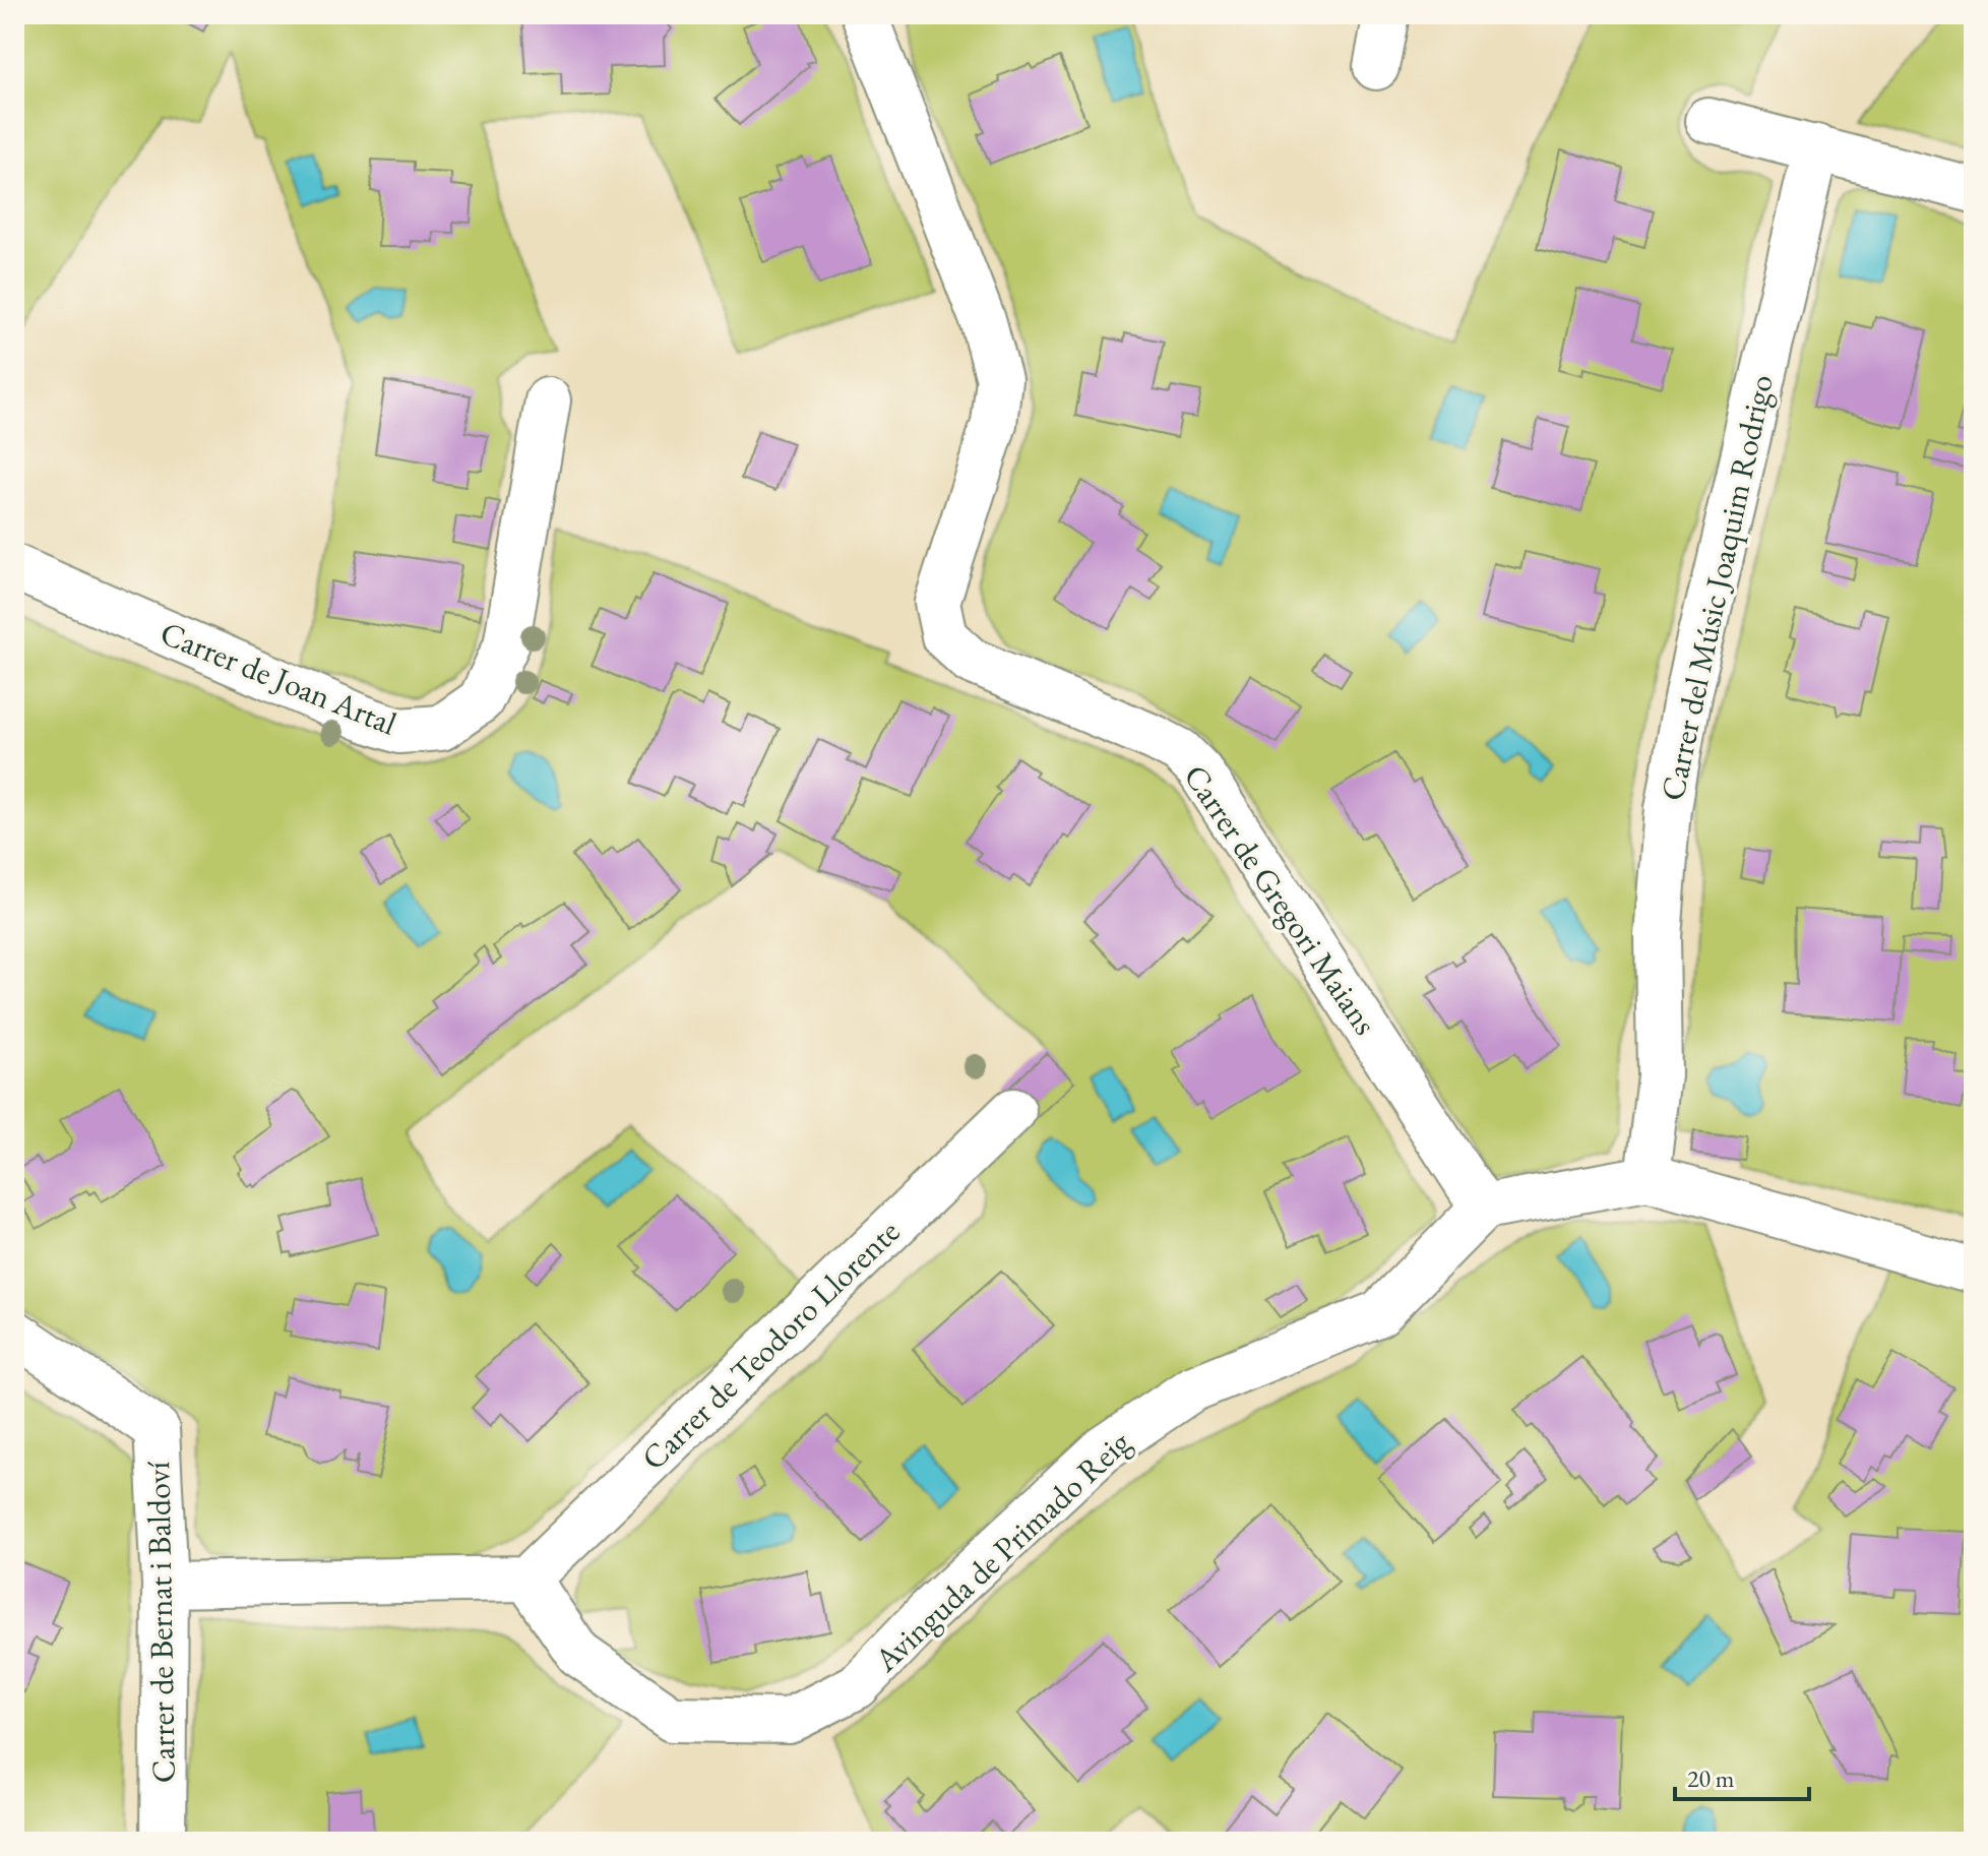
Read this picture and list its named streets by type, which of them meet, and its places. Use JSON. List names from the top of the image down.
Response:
{
  "streets": {
    "street": [
      "Carrer del Músic Joaquim Rodrigo",
      "Carrer de Joan Artal",
      "Carrer de Gregori Maians",
      "Carrer de Teodoro Llorente",
      "Avinguda de Primado Reig",
      "Carrer de Bernat i Baldoví"
    ]
  },
  "crossings": [
    ["Carrer de Gregori Maians", "Avinguda de Primado Reig"],
    ["Carrer de Teodoro Llorente", "Avinguda de Primado Reig"]
  ],
  "scale_bar": "20 m"
}
